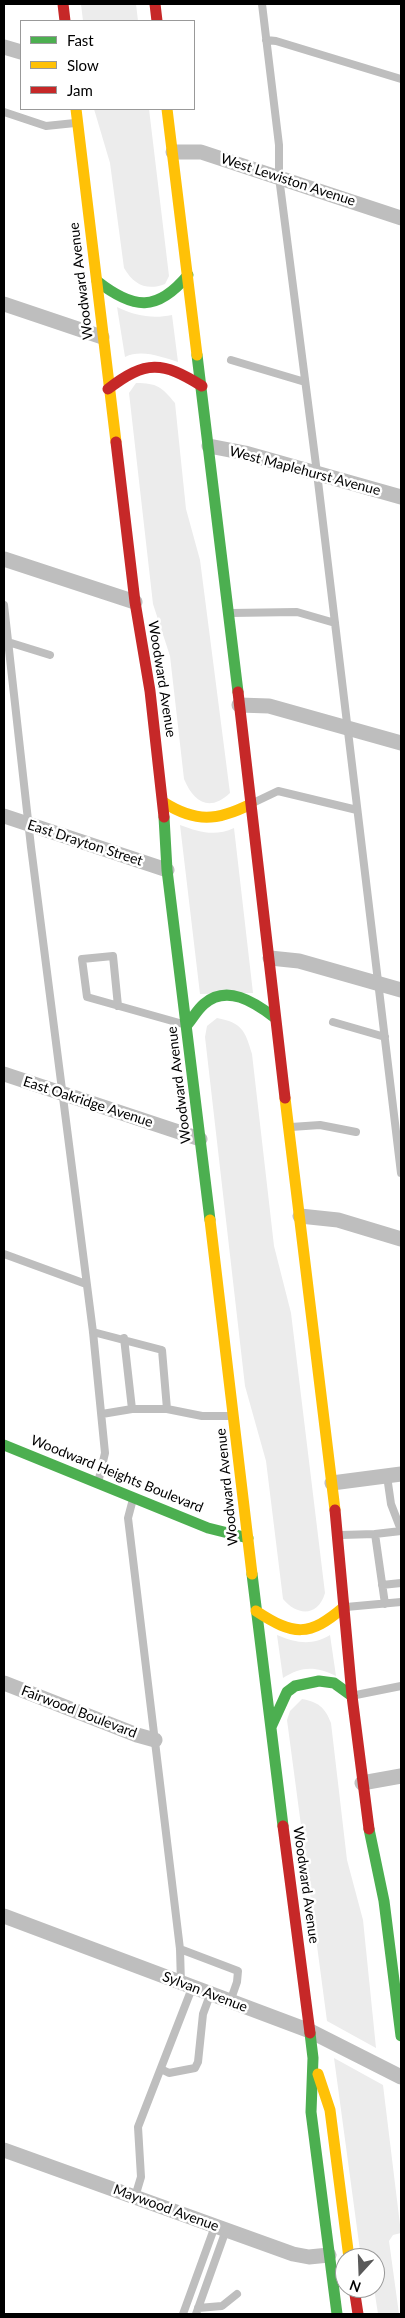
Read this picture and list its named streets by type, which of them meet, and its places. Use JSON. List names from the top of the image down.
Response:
{
  "streets": {
    "main road": ["Woodward Avenue", "Woodward Heights Boulevard"],
    "street": [
      "West Lewiston Avenue",
      "West Maplehurst Avenue",
      "East Drayton Street",
      "East Oakridge Avenue",
      "Fairwood Boulevard",
      "Sylvan Avenue",
      "Maywood Avenue"
    ]
  },
  "crossings": [
    ["Woodward Avenue", "East Drayton Street"],
    ["Woodward Avenue", "East Oakridge Avenue"],
    ["Woodward Avenue", "Woodward Heights Boulevard"],
    ["Woodward Avenue", "Sylvan Avenue"],
    ["Woodward Avenue", "Maywood Avenue"]
  ],
  "legend": ["Fast", "Slow", "Jam"],
  "north": "bottom"
}
